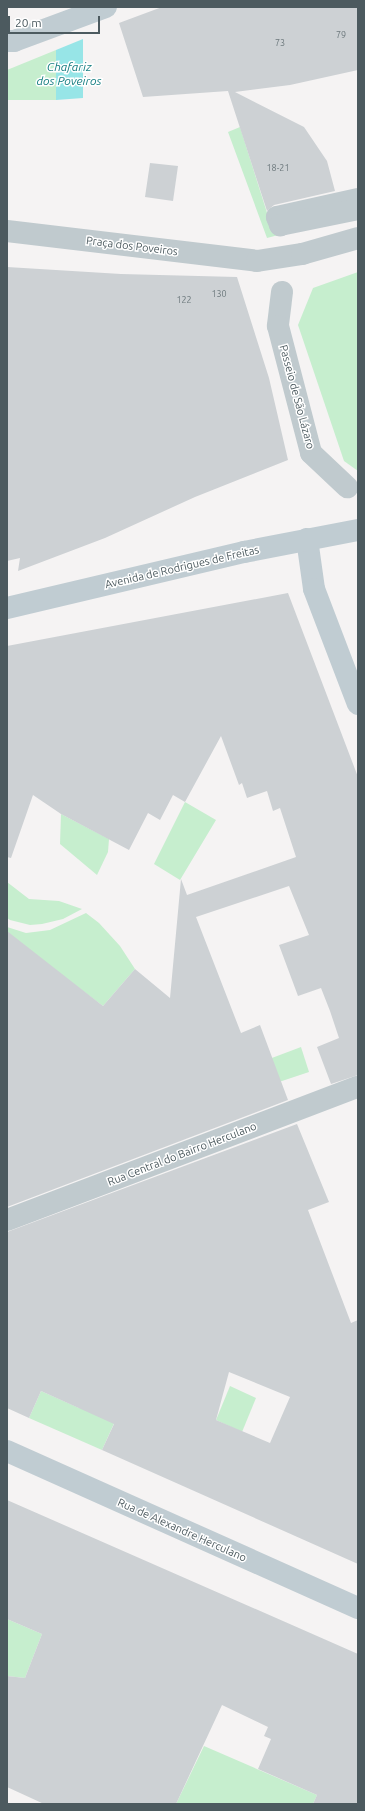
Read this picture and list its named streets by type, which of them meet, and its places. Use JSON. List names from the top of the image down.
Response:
{
  "streets": {
    "main road": ["Avenida de Rodrigues de Freitas", "Rua de Alexandre Herculano"],
    "street": ["Praça dos Poveiros", "Passeio de São Lázaro", "Rua Central do Bairro Herculano"]
  },
  "water": ["Chafariz dos Poveiros"],
  "house_numbers": [
    "79",
    "73",
    "18-21",
    "130",
    "122"
  ],
  "scale_bar": "20 m"
}
